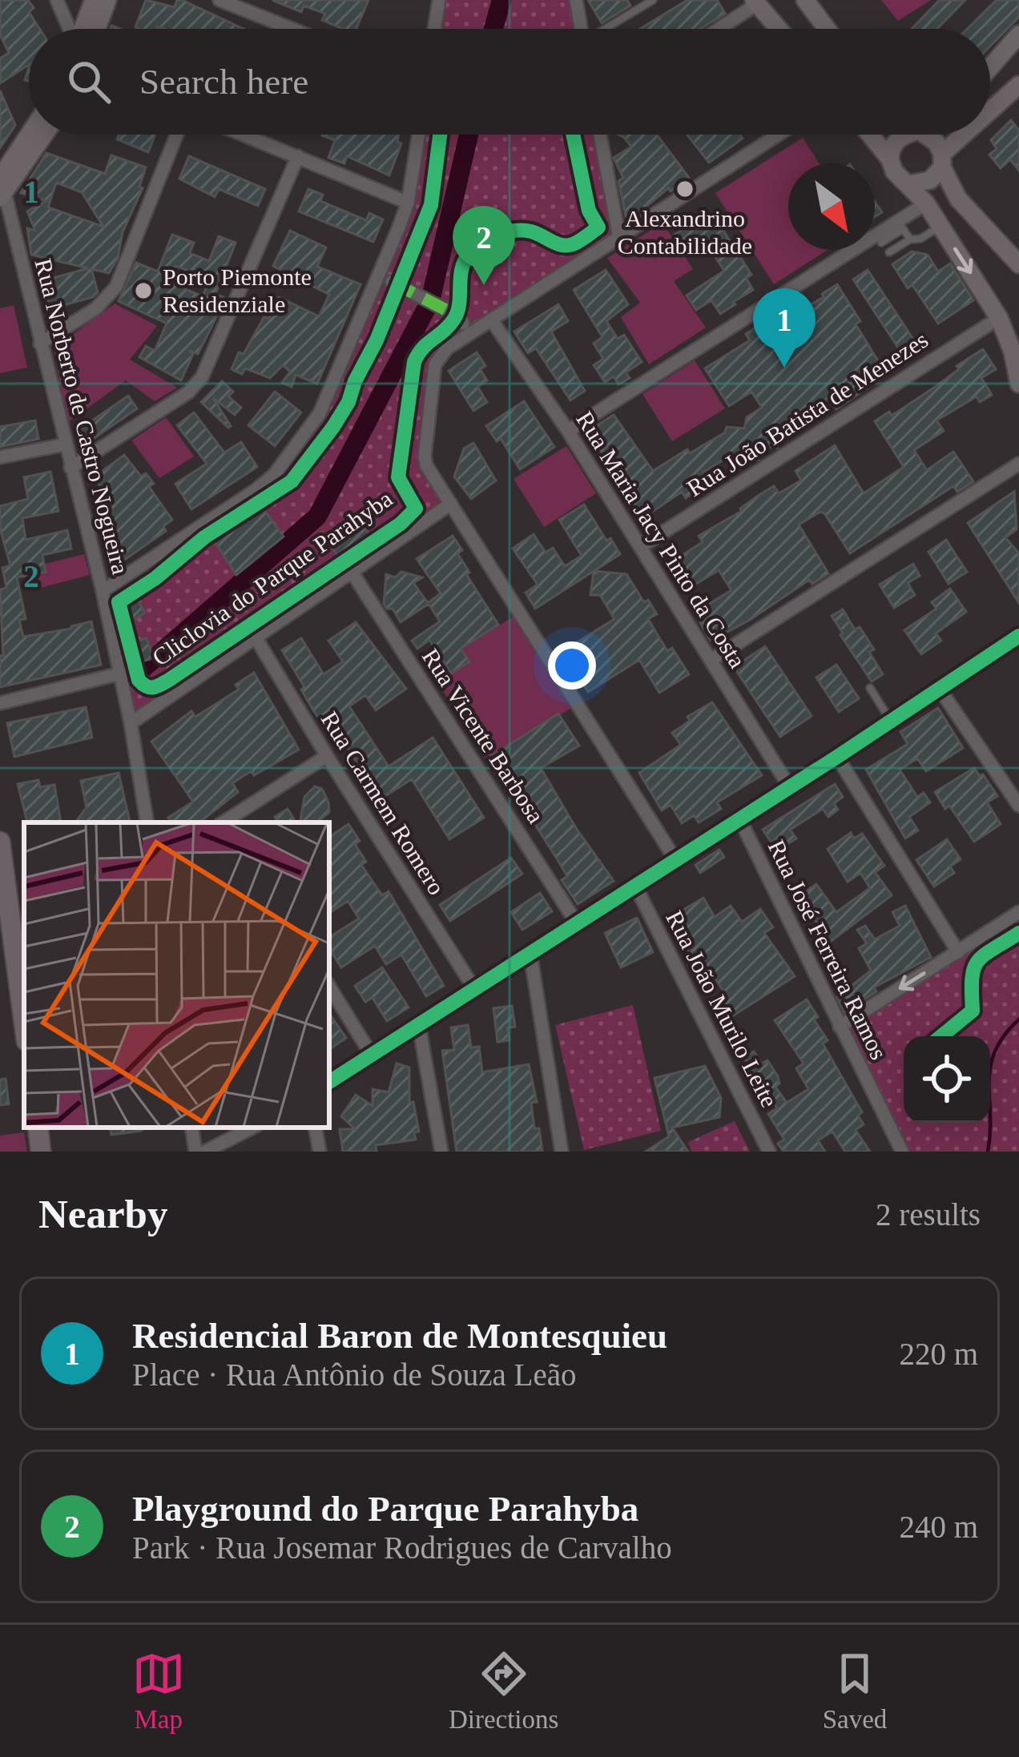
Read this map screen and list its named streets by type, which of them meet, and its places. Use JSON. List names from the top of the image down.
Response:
{
  "streets": {
    "street": [
      "Rua João Batista de Menezes",
      "Rua Norberto de Castro Nogueira",
      "Rua Maria Jacy Pinto da Costa",
      "Rua Vicente Barbosa",
      "Rua Carmem Romero",
      "Rua José Ferreira Ramos",
      "Rua João Murilo Leite"
    ],
    "cycle path": ["Cliclovia do Parque Parahyba"]
  },
  "crossings": [
    ["Rua João Batista de Menezes", "Rua Maria Jacy Pinto da Costa"]
  ],
  "places": ["Alexandrino Contabilidade", "Porto Piemonte Residenziale"],
  "north": "bottom right",
  "page": {
    "search": "Search here",
    "pins": ["2", "1"],
    "heading": ["Nearby", "2 results"],
    "list": [
      {
        "mark": "1",
        "name": "Residencial Baron de Montesquieu",
        "note": "Place · Rua Antônio de Souza Leão",
        "value": "220 m"
      },
      {
        "mark": "2",
        "name": "Playground do Parque Parahyba",
        "note": "Park · Rua Josemar Rodrigues de Carvalho",
        "value": "240 m"
      }
    ],
    "nav": ["Map", "Directions", "Saved"]
  },
  "grid": {
    "rows": ["1", "2"]
  }
}
